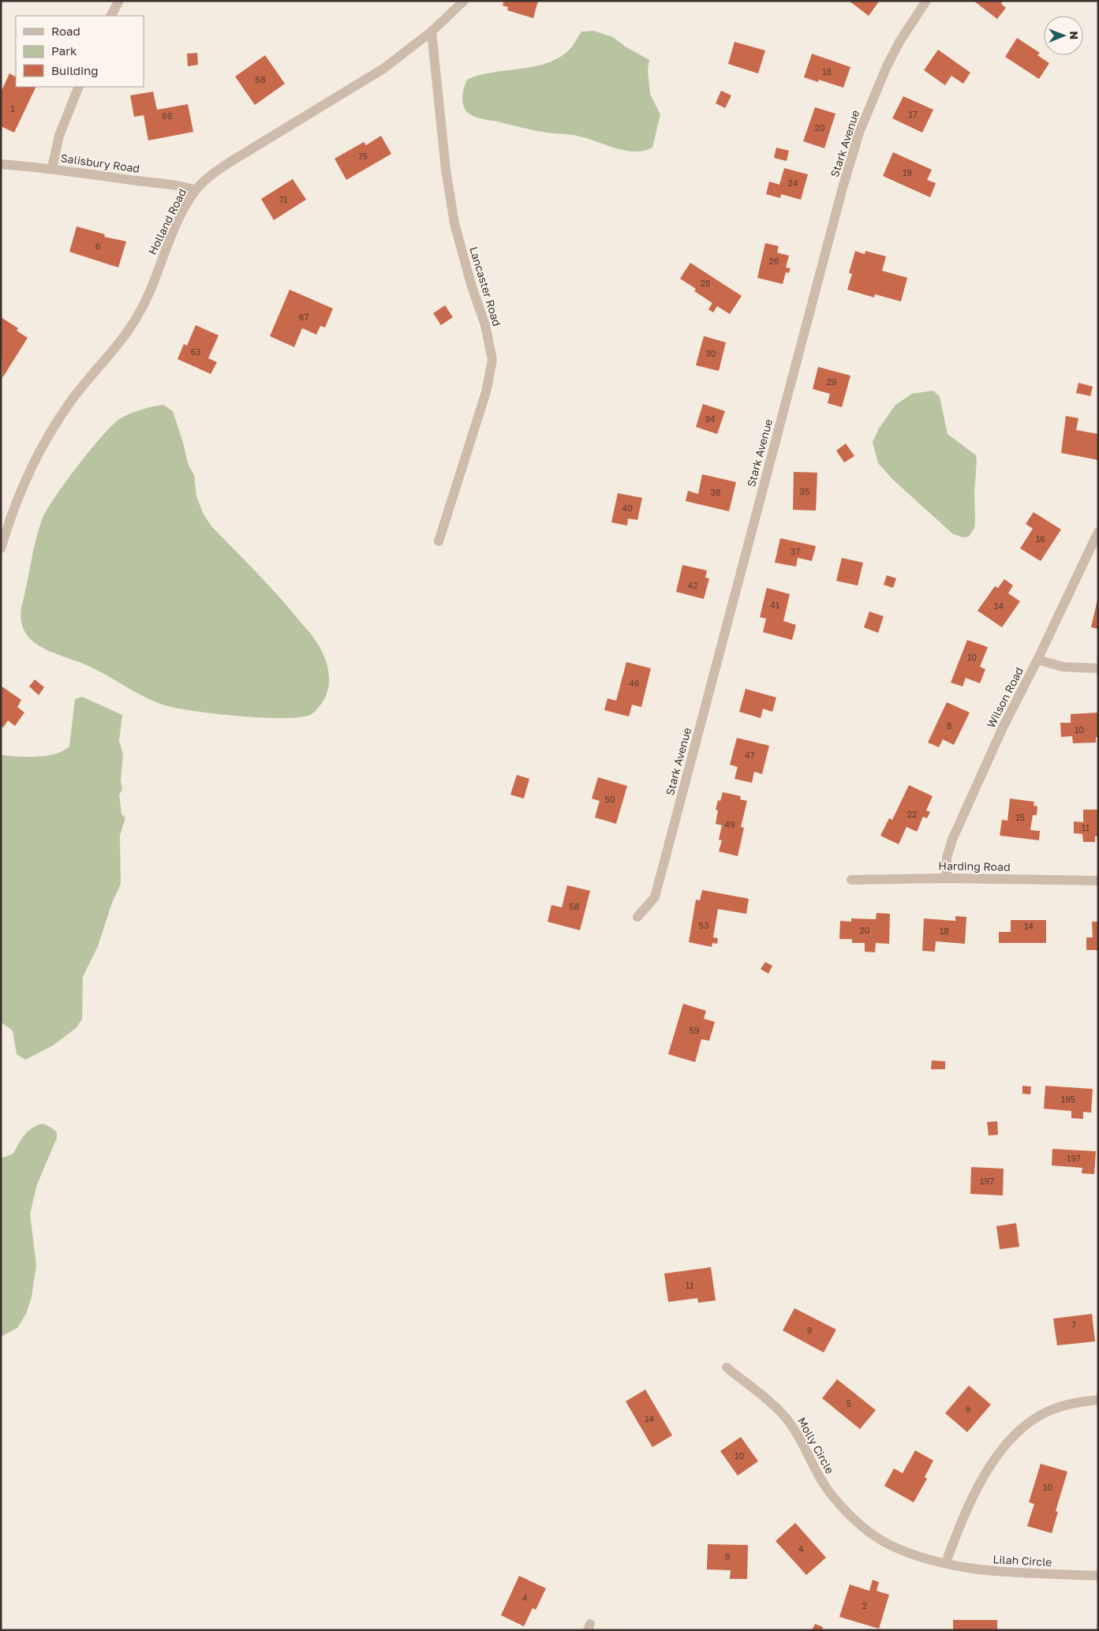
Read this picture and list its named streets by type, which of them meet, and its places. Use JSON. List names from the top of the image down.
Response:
{
  "streets": {
    "street": [
      "Stark Avenue",
      "Salisbury Road",
      "Holland Road",
      "Lancaster Road",
      "Wilson Road",
      "Harding Road",
      "Molly Circle",
      "Lilah Circle"
    ]
  },
  "crossings": [
    ["Salisbury Road", "Holland Road"],
    ["Holland Road", "Lancaster Road"],
    ["Wilson Road", "Harding Road"],
    ["Molly Circle", "Lilah Circle"]
  ],
  "house_numbers": [
    "18",
    "68",
    "1",
    "17",
    "66",
    "20",
    "75",
    "19",
    "24",
    "71",
    "6",
    "26",
    "28",
    "67",
    "63",
    "30",
    "29",
    "34",
    "35",
    "38",
    "40",
    "16",
    "37",
    "42",
    "41",
    "14",
    "10",
    "46",
    "8",
    "10",
    "47",
    "50",
    "22",
    "15",
    "49",
    "11",
    "58",
    "53",
    "14",
    "20",
    "18",
    "59",
    "195",
    "197",
    "197",
    "11",
    "7",
    "9",
    "5",
    "9",
    "14",
    "10",
    "10",
    "4",
    "8",
    "4",
    "2"
  ],
  "legend": ["Road", "Park", "Building"],
  "north": "right"
}
